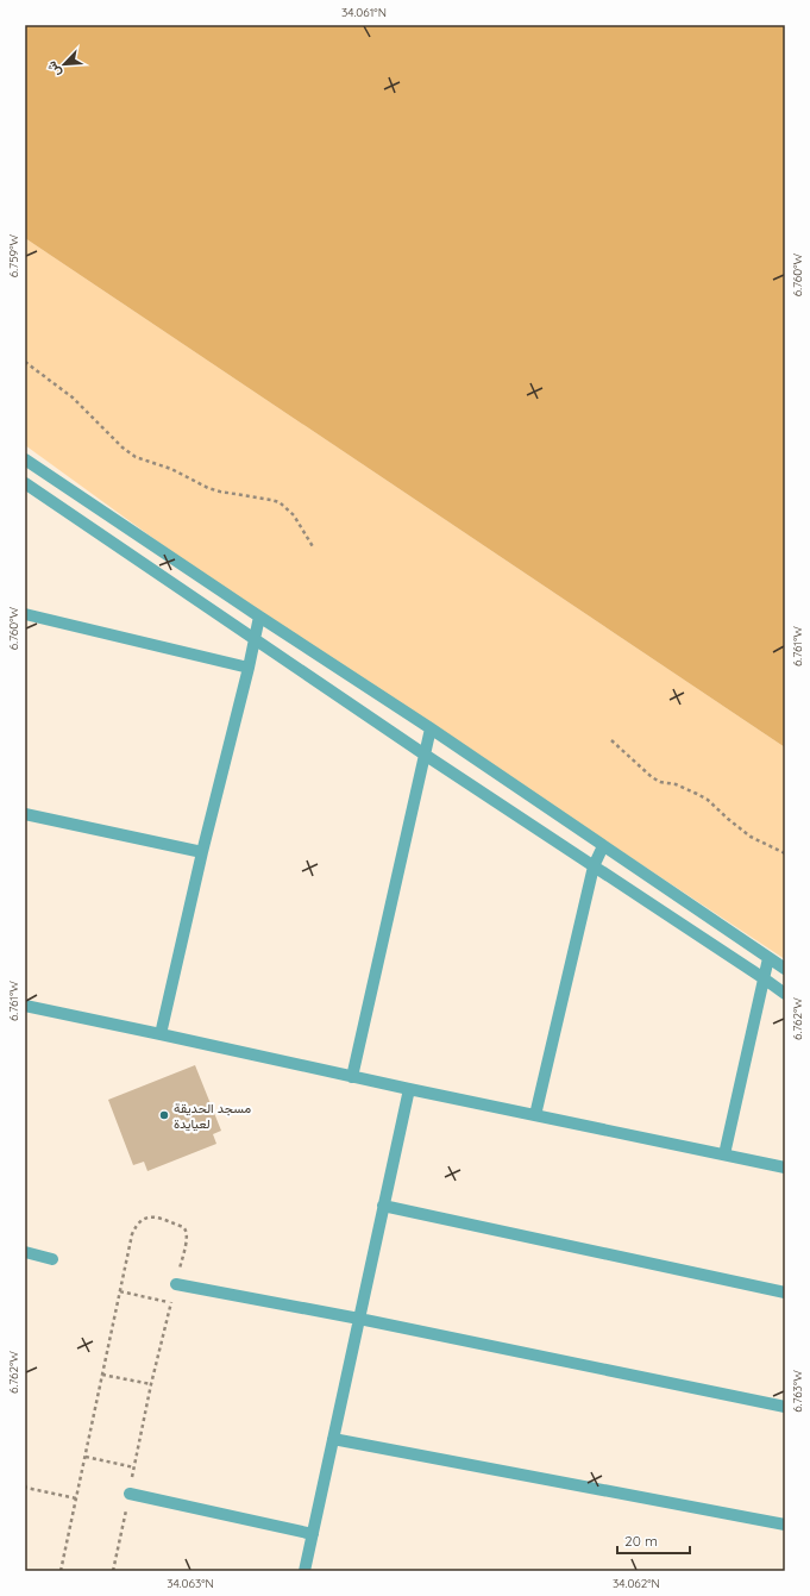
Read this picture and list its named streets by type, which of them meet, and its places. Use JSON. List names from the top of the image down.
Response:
{
  "places": ["مسجد الحديقة لعيايدة"],
  "scale_bar": "20 m",
  "north": "bottom left",
  "coordinates": [
    "34.061°N",
    "6.759°W",
    "6.760°W",
    "6.761°W",
    "6.762°W",
    "6.763°W",
    "34.063°N",
    "34.062°N"
  ]
}
